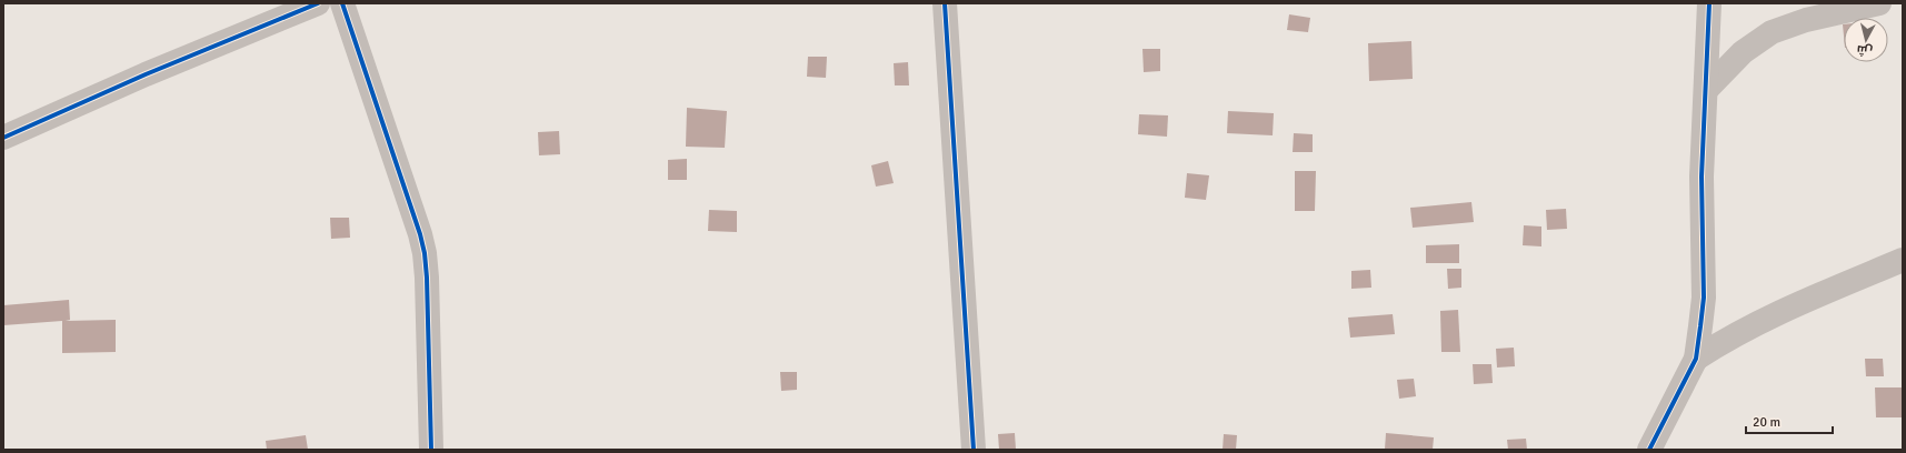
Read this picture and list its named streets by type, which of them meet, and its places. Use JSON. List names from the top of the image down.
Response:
{
  "scale_bar": "20 m",
  "north": "bottom"
}
